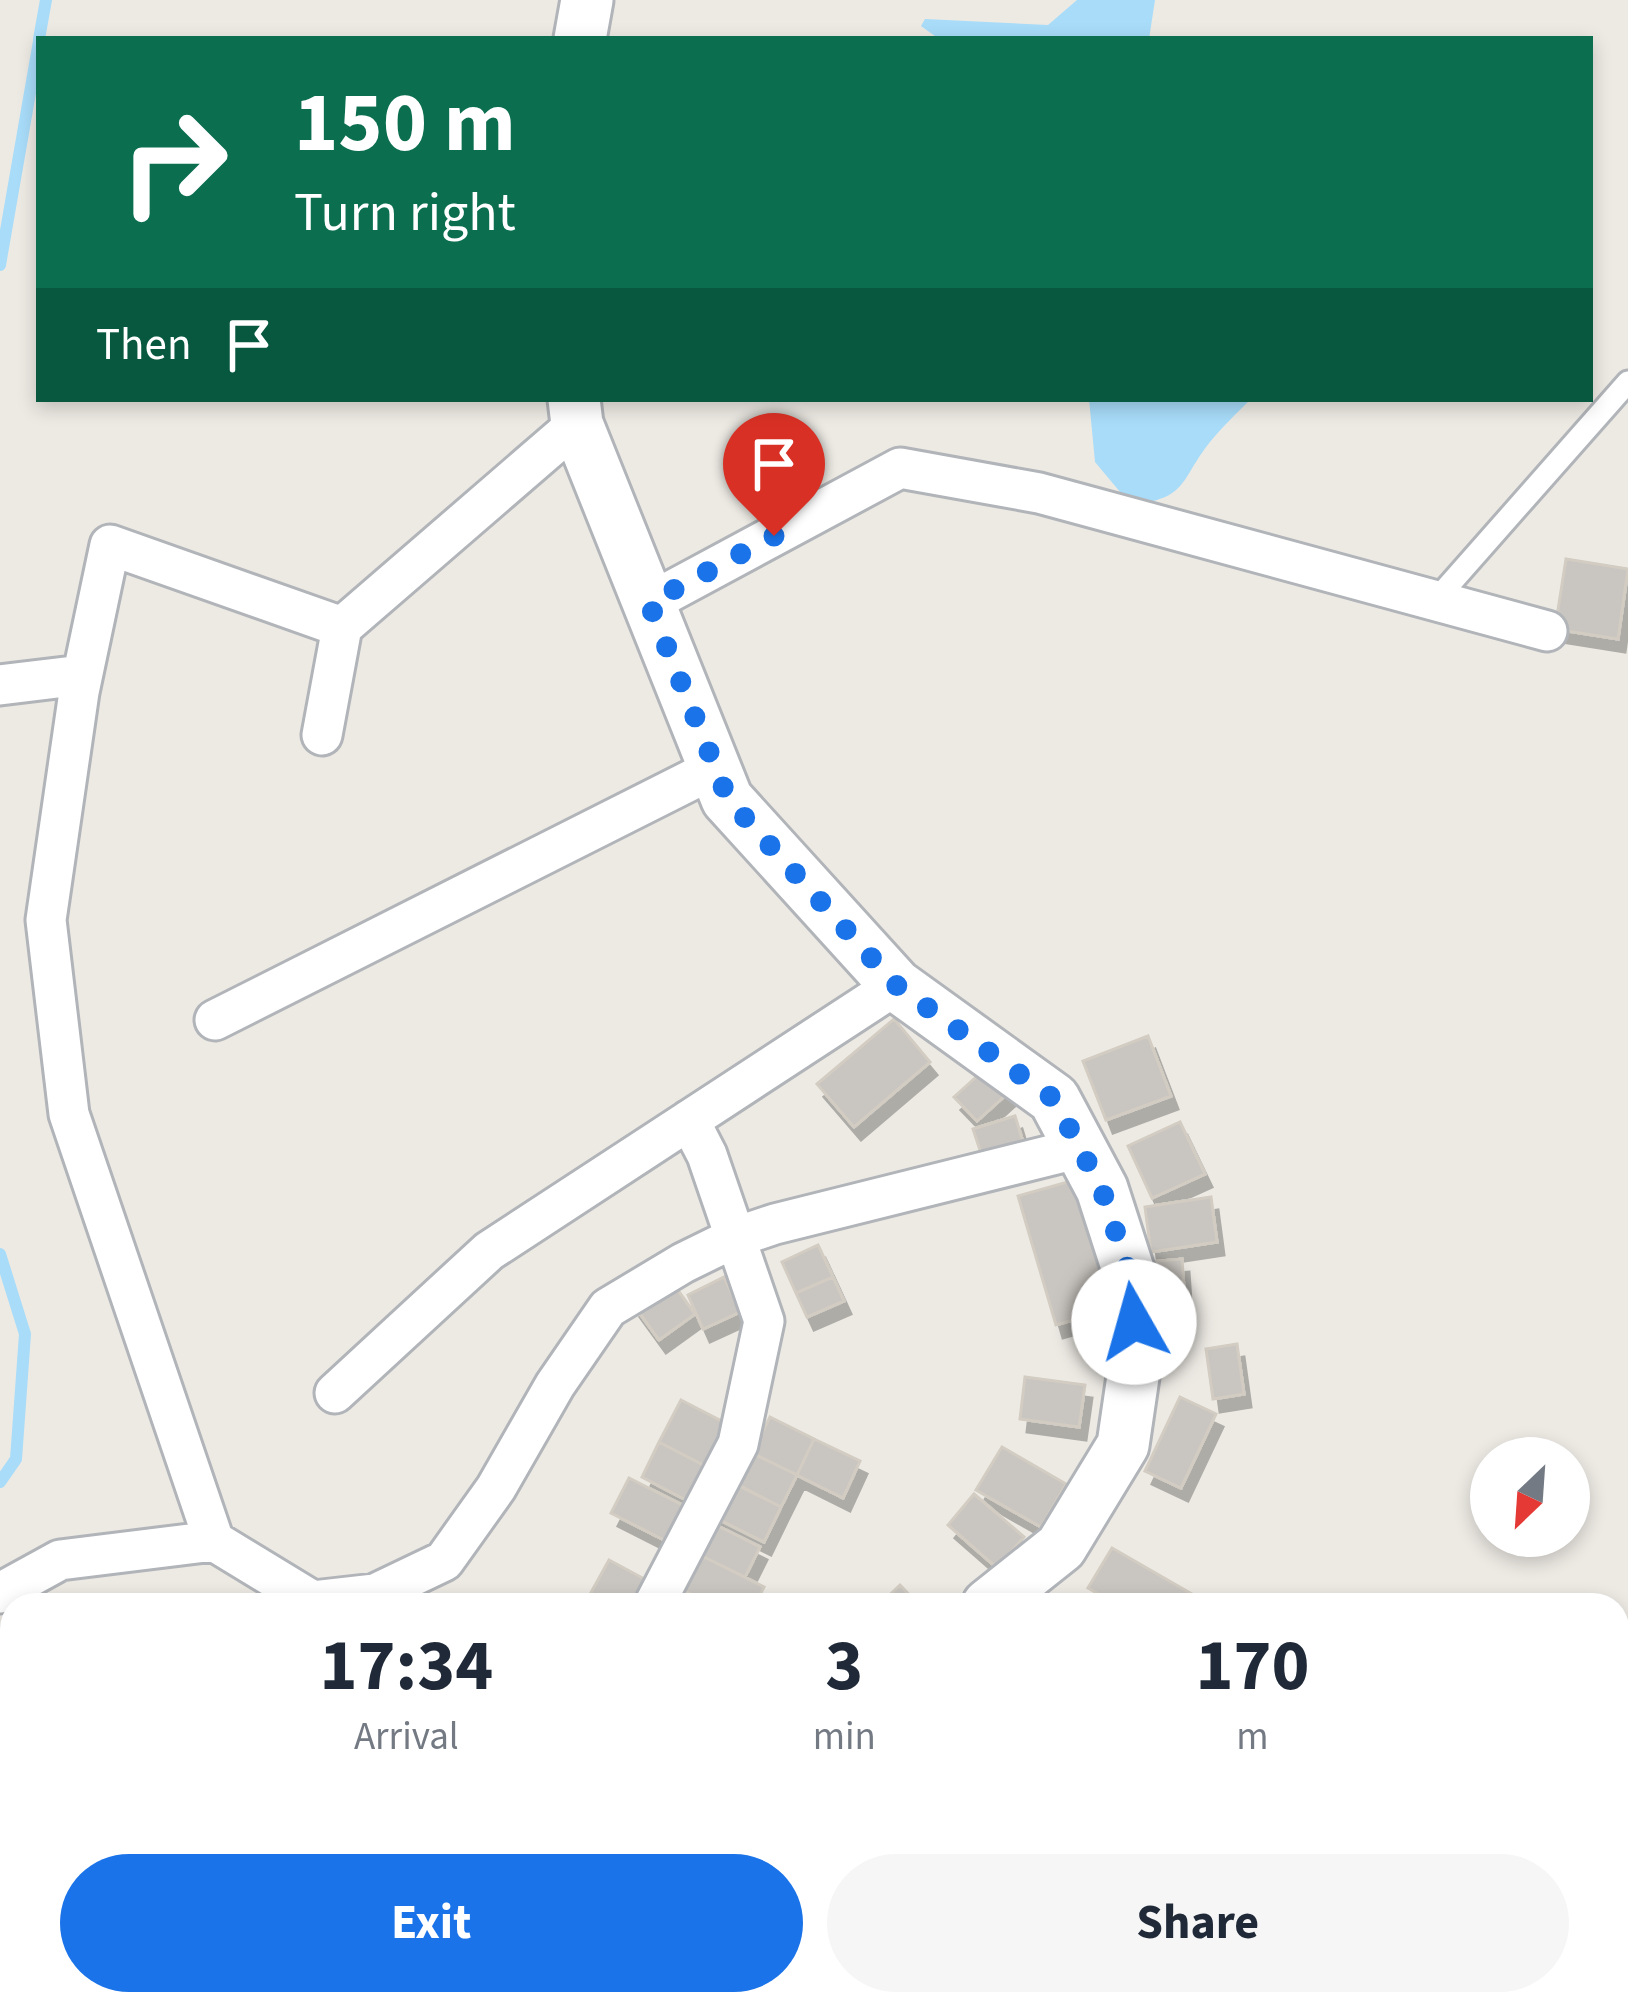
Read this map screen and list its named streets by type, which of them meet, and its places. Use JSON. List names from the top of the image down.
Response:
{
  "north": "bottom left",
  "page": {
    "turn": ["150 m", "Turn right"],
    "then": "Then",
    "eta": [
      "17:34",
      "Arrival",
      "3",
      "min",
      "170",
      "m"
    ],
    "buttons": ["Exit", "Share"]
  }
}
